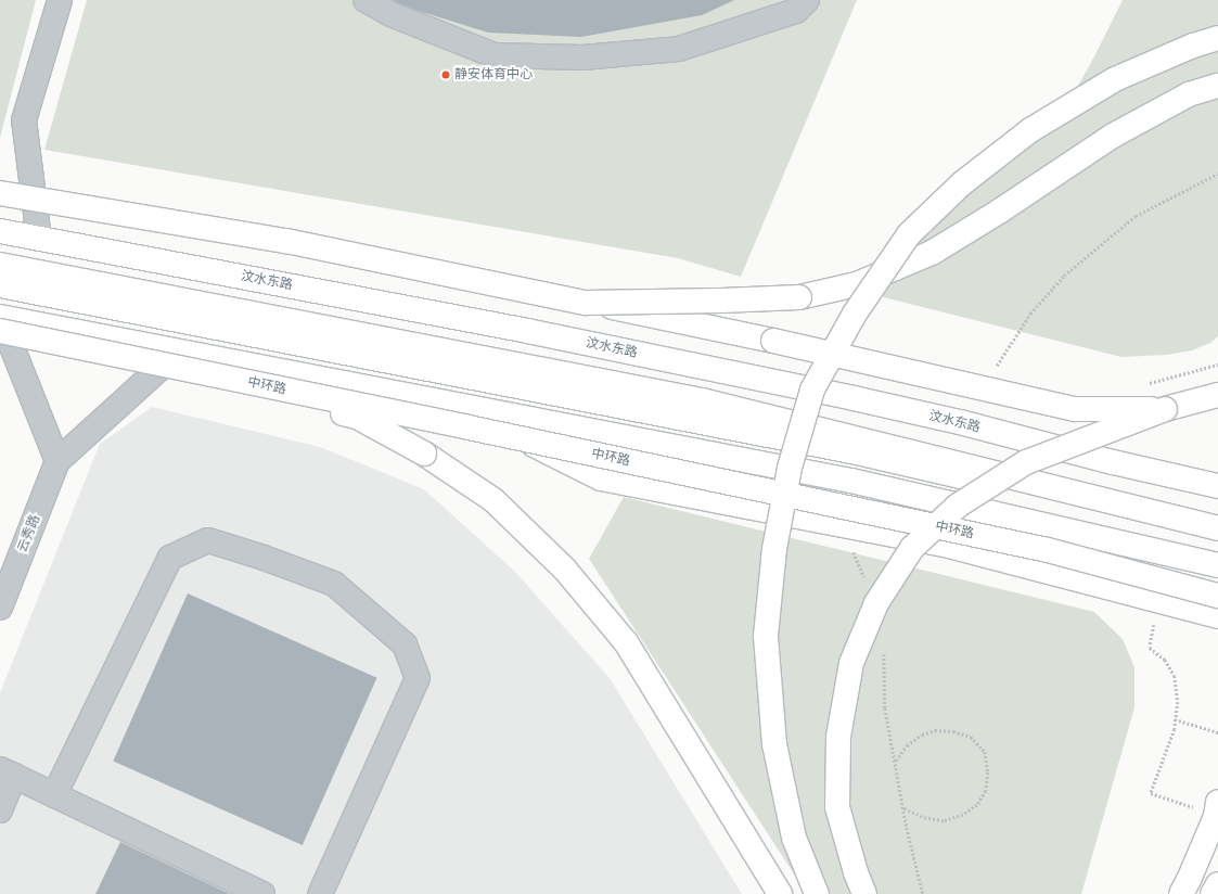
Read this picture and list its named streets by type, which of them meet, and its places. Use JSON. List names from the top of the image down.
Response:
{
  "streets": {
    "main road": ["汶水东路", "中环路"],
    "street": ["云秀路"]
  },
  "places": ["静安体育中心"]
}
